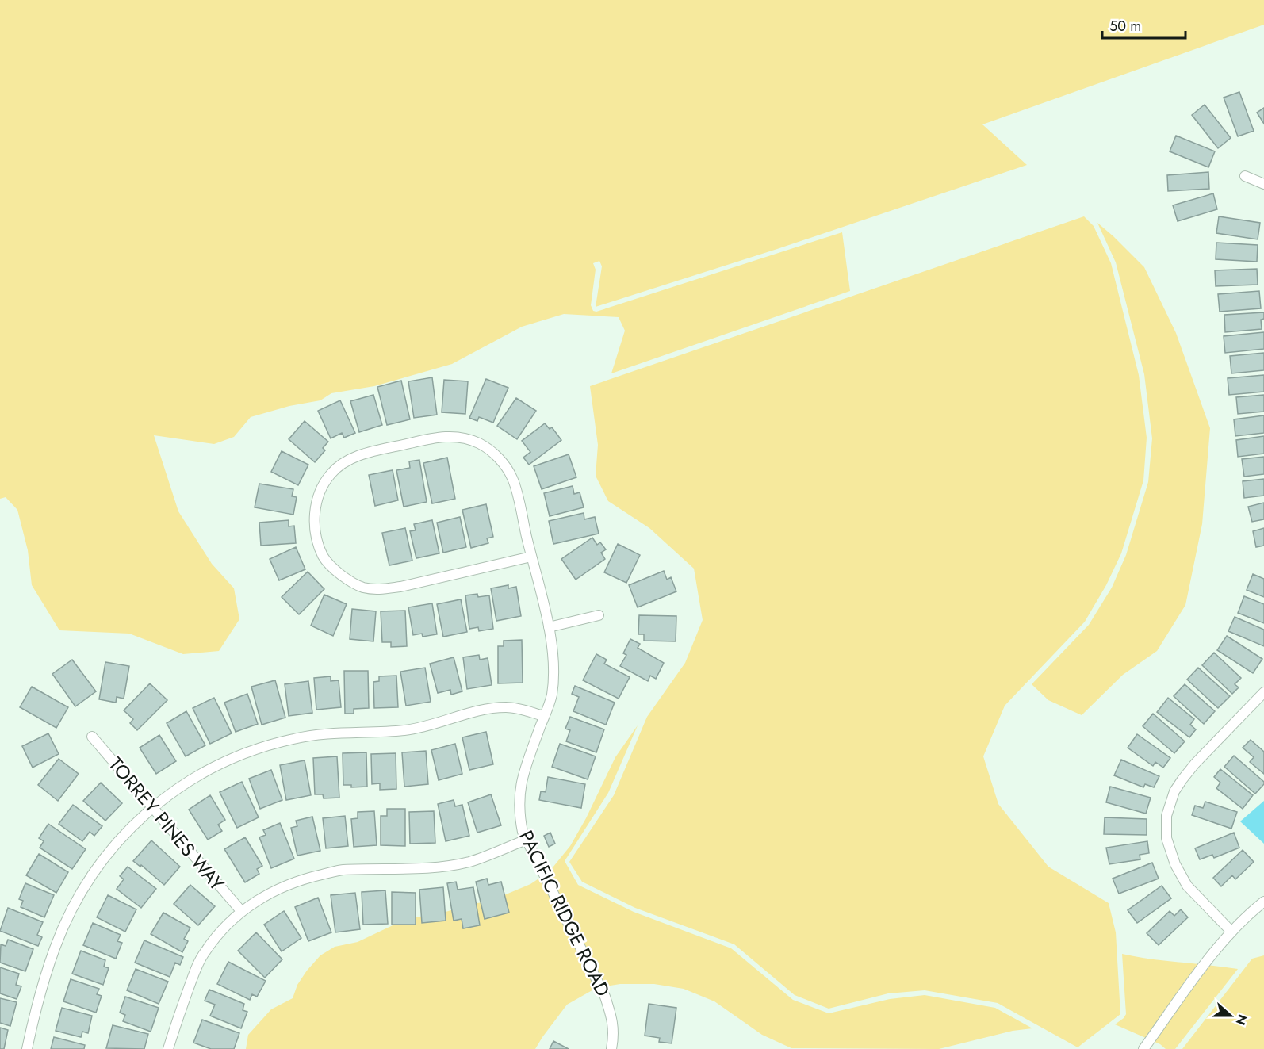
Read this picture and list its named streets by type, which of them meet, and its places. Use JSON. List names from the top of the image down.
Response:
{
  "streets": {
    "street": ["TORREY PINES WAY", "PACIFIC RIDGE ROAD"]
  },
  "scale_bar": "50 m",
  "north": "right"
}
